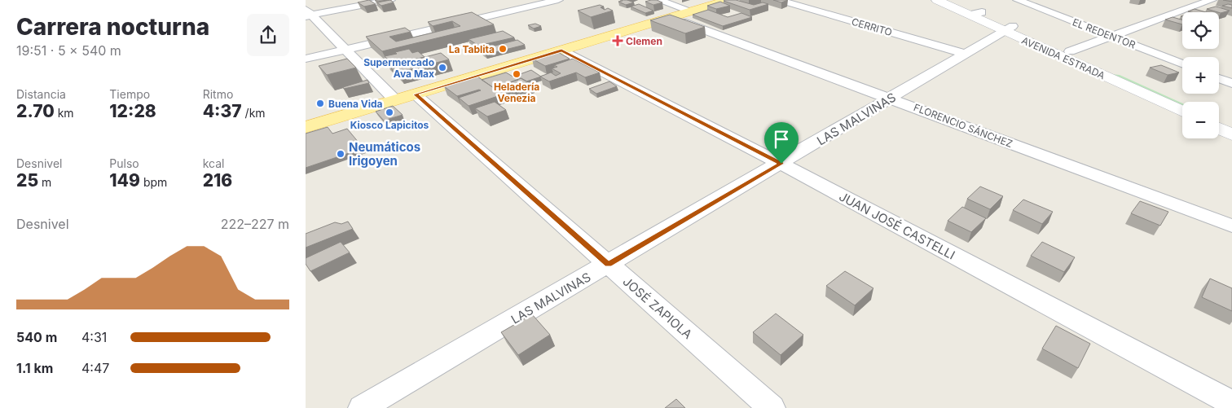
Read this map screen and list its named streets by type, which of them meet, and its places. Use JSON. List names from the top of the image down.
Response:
{
  "streets": {
    "main road": ["AVENIDA ESTRADA"],
    "street": [
      "CERRITO",
      "EL REDENTOR",
      "LAS MALVINAS",
      "FLORENCIO SÁNCHEZ",
      "JUAN JOSÉ CASTELLI",
      "JOSÉ ZAPIOLA"
    ]
  },
  "crossings": [
    ["CERRITO", "LAS MALVINAS"],
    ["AVENIDA ESTRADA", "LAS MALVINAS"],
    ["LAS MALVINAS", "FLORENCIO SÁNCHEZ"],
    ["LAS MALVINAS", "JUAN JOSÉ CASTELLI"],
    ["LAS MALVINAS", "JOSÉ ZAPIOLA"]
  ],
  "places": {
    "health": ["Clemen"],
    "other": [
      "La Tablita",
      "Supermercado Ava Max",
      "Heladería Venezia",
      "Buena Vida",
      "Kiosco Lapicitos",
      "Neumáticos Irigoyen"
    ]
  },
  "page": {
    "heading": ["Carrera nocturna", "19:51 · 5 × 540 m"],
    "map_buttons": ["+", "−"],
    "stats": [
      ["Distancia", "2.70 km"],
      ["Tiempo", "12:28"],
      ["Ritmo", "4:37 /km"],
      ["Desnivel", "25 m"],
      ["Pulso", "149 bpm"],
      ["kcal", "216"]
    ],
    "chart": ["Desnivel", "222–227 m"],
    "list": [
      {
        "name": "540 m",
        "note": "4:31"
      },
      {
        "name": "1.1 km",
        "note": "4:47"
      }
    ]
  }
}
